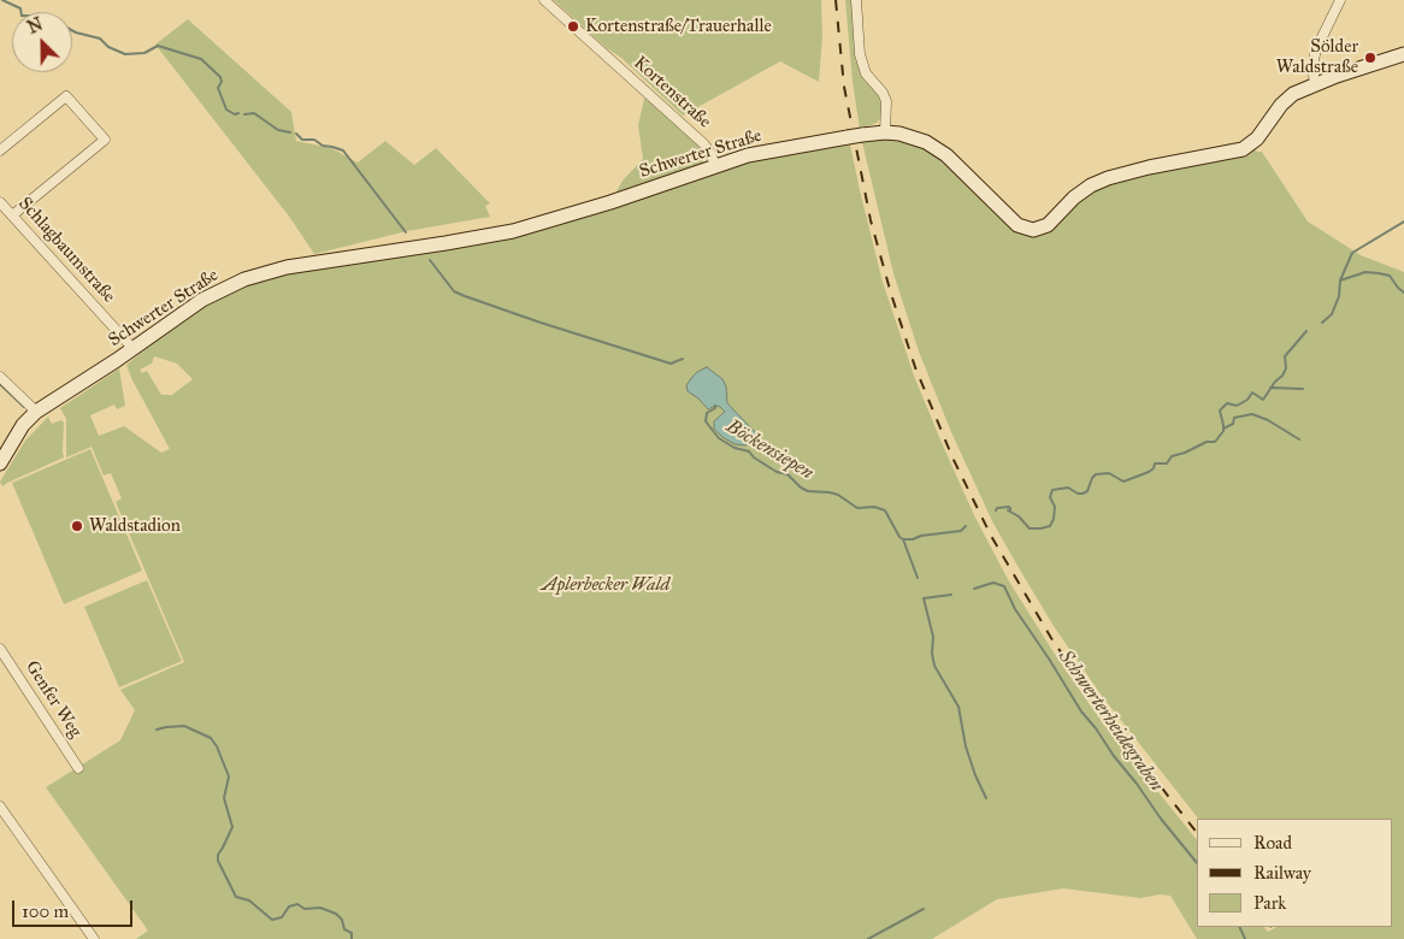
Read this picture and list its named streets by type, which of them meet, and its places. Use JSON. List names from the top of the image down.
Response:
{
  "streets": {
    "street": [
      "Kortenstraße",
      "Schwerter Straße",
      "Schlagbaumstraße",
      "Genfer Weg"
    ]
  },
  "crossings": [
    ["Kortenstraße", "Schwerter Straße"],
    ["Schwerter Straße", "Schlagbaumstraße"]
  ],
  "water": ["Böckensiepen", "Schwerterheidegraben"],
  "parks": ["Aplerbecker Wald"],
  "places": ["Kortenstraße/Trauerhalle", "Sölder Waldstraße", "Waldstadion"],
  "legend": ["Road", "Railway", "Park"],
  "scale_bar": "100 m",
  "north": "top left"
}
